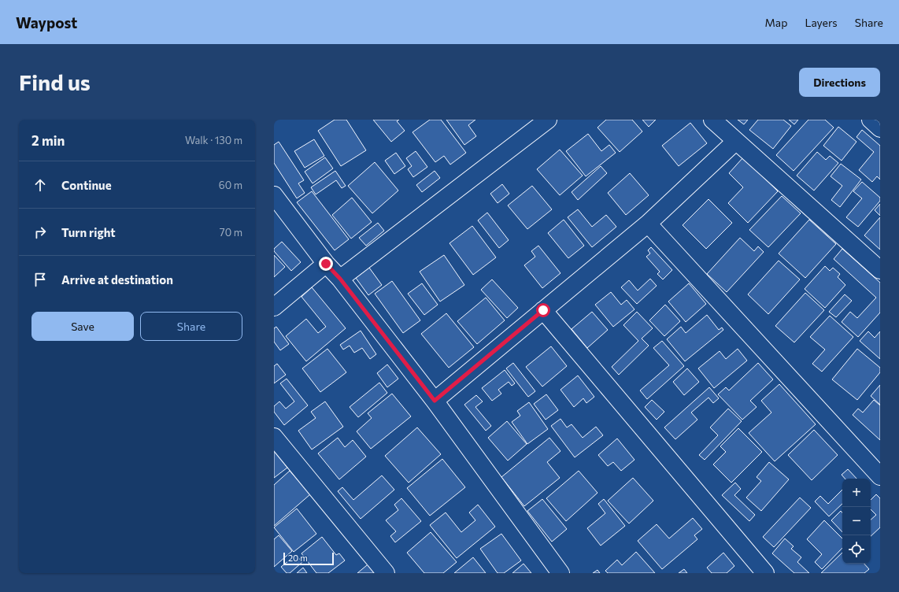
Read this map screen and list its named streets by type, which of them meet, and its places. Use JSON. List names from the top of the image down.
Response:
{
  "scale_bar": "20 m",
  "page": {
    "header": "Waypost",
    "nav": ["Map", "Layers", "Share"],
    "buttons": [
      "Directions",
      ["Save", "Share"]
    ],
    "title": "Find us",
    "heading": ["2 min", "Walk · 130 m"],
    "list": [
      ["Continue", "60 m"],
      ["Turn right", "70 m"],
      "Arrive at destination"
    ],
    "map_buttons": ["+", "−"],
    "scale": "20 m"
  }
}
